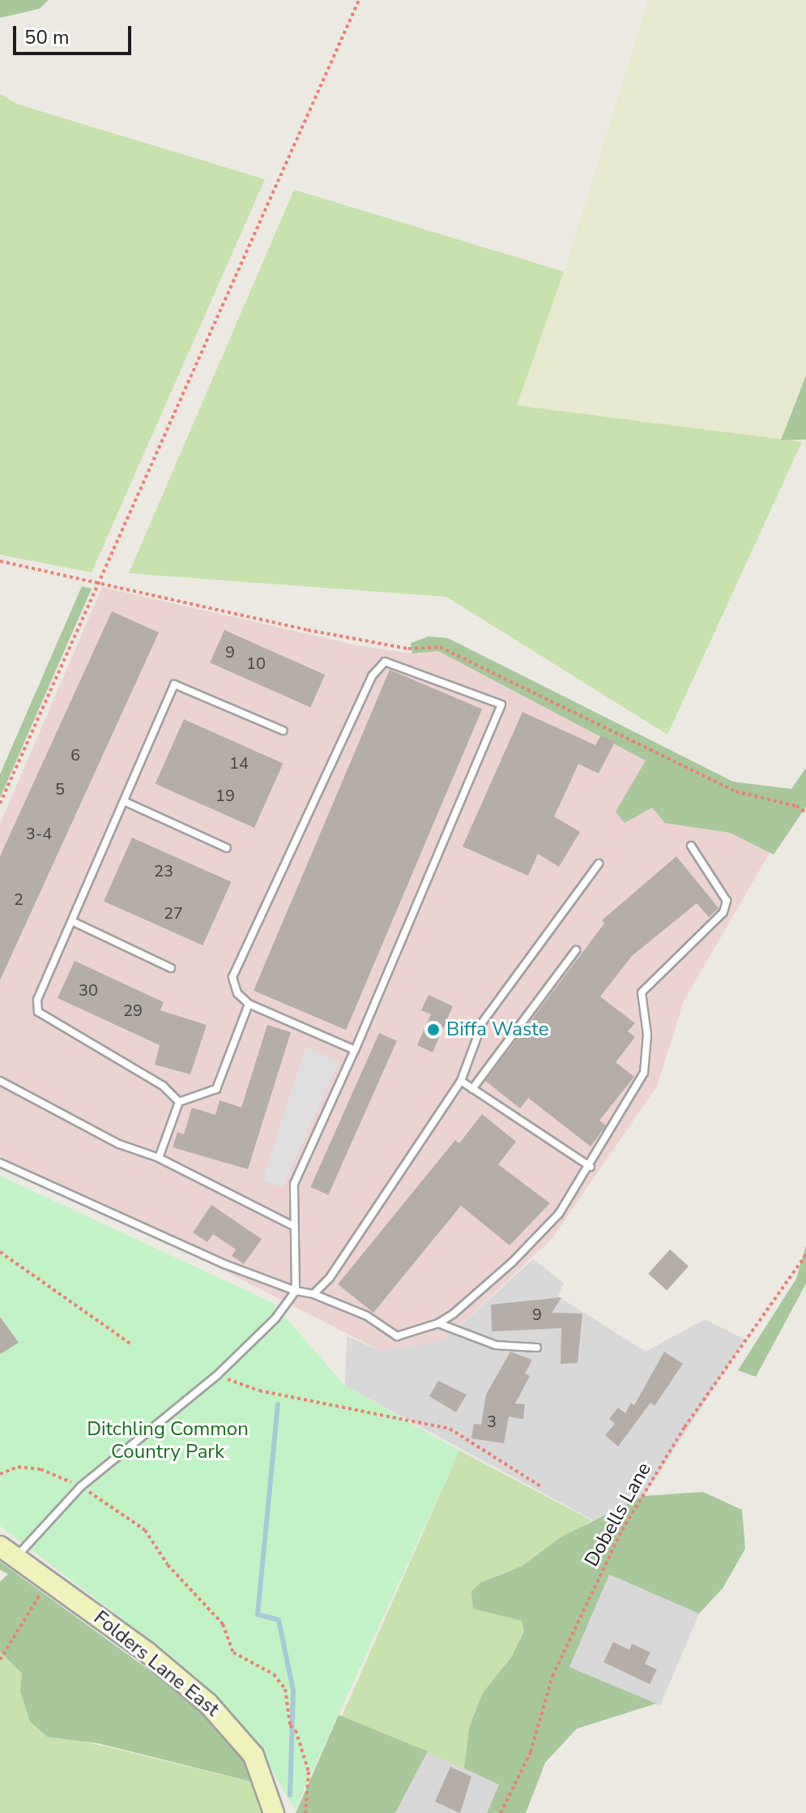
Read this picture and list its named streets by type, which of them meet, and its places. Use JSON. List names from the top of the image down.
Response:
{
  "streets": {
    "street": ["Folders Lane East"],
    "path": ["Dobells Lane"]
  },
  "parks": ["Ditchling Common Country Park"],
  "places": ["Biffa Waste"],
  "house_numbers": [
    "9",
    "10",
    "6",
    "14",
    "5",
    "19",
    "3-4",
    "23",
    "2",
    "27",
    "30",
    "29",
    "9",
    "3"
  ],
  "scale_bar": "50 m"
}
